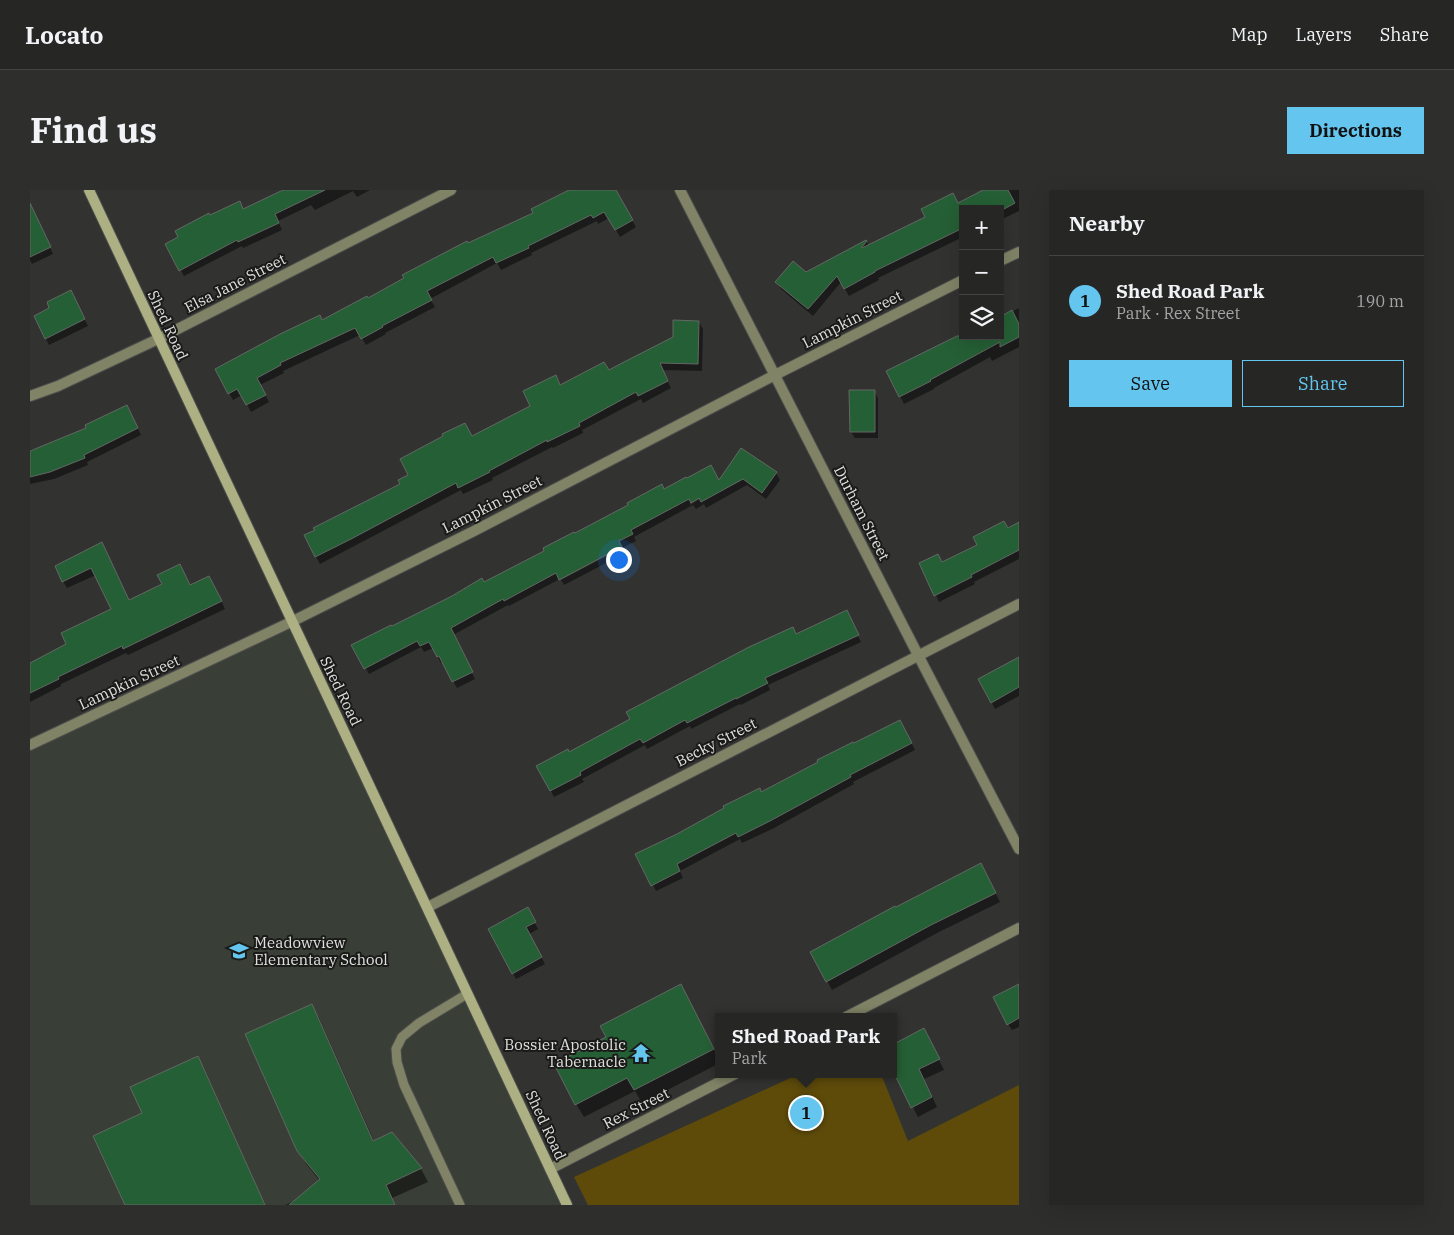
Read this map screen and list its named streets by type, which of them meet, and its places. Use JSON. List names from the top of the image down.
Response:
{
  "streets": {
    "street": [
      "Elsa Jane Street",
      "Lampkin Street",
      "Shed Road",
      "Durham Street",
      "Becky Street",
      "Rex Street"
    ]
  },
  "crossings": [
    ["Elsa Jane Street", "Shed Road"],
    ["Lampkin Street", "Shed Road"],
    ["Lampkin Street", "Durham Street"],
    ["Shed Road", "Becky Street"],
    ["Shed Road", "Rex Street"],
    ["Durham Street", "Becky Street"]
  ],
  "places": {
    "school or university": ["Meadowview Elementary School"],
    "temple": ["Bossier Apostolic Tabernacle"]
  },
  "page": {
    "header": "Locato",
    "nav": ["Map", "Layers", "Share"],
    "title": "Find us",
    "buttons": [
      "Directions",
      ["Save", "Share"]
    ],
    "heading": "Nearby",
    "map_buttons": ["+", "−"],
    "list": [
      {
        "mark": "1",
        "name": "Shed Road Park",
        "note": "Park · Rex Street",
        "value": "190 m"
      }
    ],
    "popup": ["Shed Road Park", "Park"],
    "pins": "1"
  }
}
